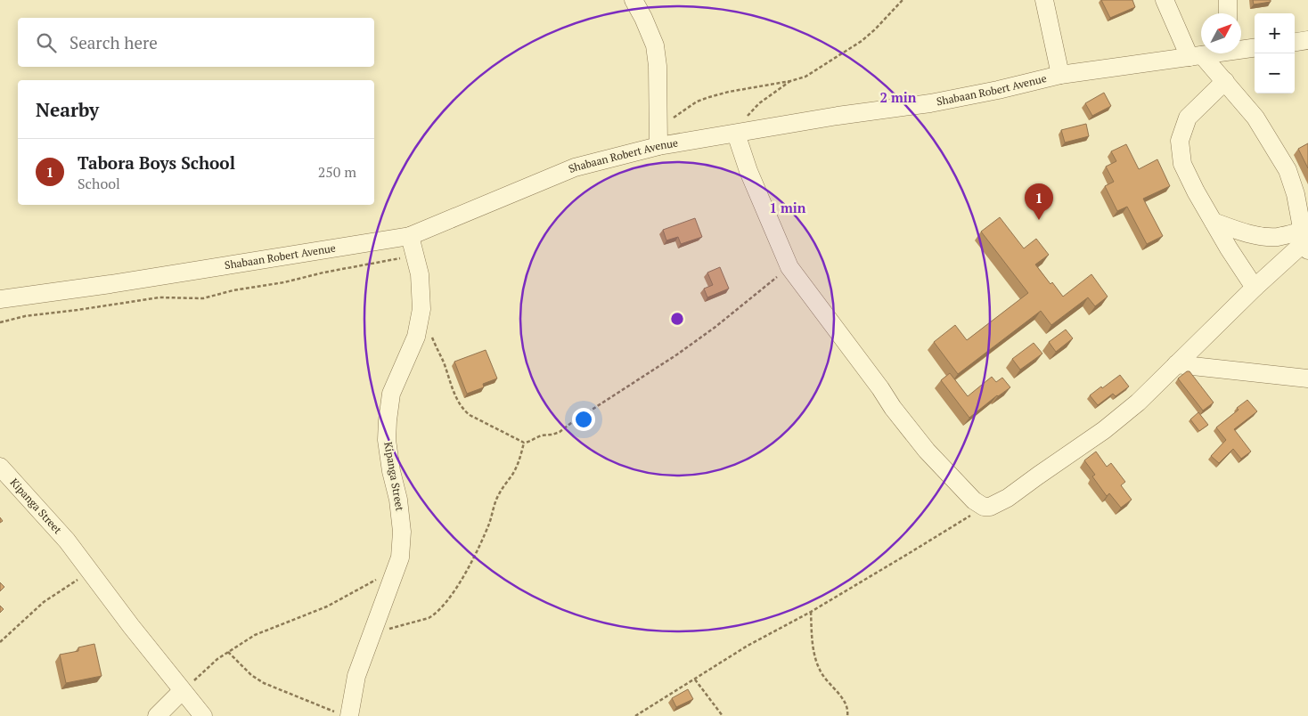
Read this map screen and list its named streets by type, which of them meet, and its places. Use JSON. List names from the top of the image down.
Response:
{
  "streets": {
    "street": ["Shabaan Robert Avenue", "Kipanga Street"]
  },
  "crossings": [
    ["Shabaan Robert Avenue", "Kipanga Street"]
  ],
  "north": "top right",
  "page": {
    "map_buttons": ["+", "−"],
    "search": "Search here",
    "heading": "Nearby",
    "list": [
      {
        "mark": "1",
        "name": "Tabora Boys School",
        "note": "School",
        "value": "250 m"
      }
    ],
    "pins": "1"
  },
  "rings": ["2 min", "1 min"]
}
